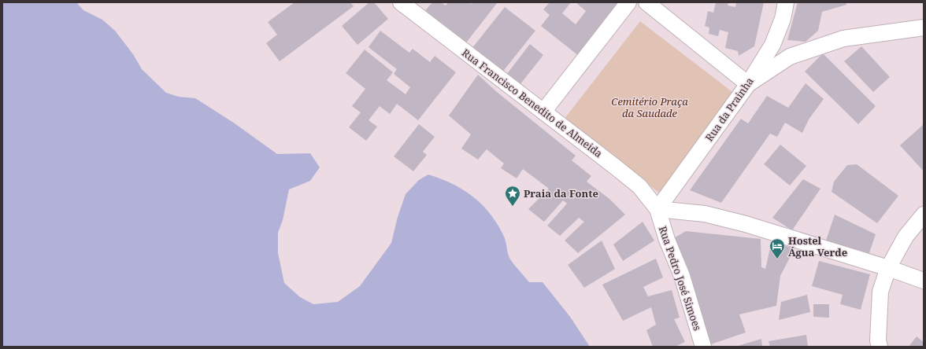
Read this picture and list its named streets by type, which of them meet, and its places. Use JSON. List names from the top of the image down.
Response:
{
  "streets": {
    "street": ["Rua Francisco Benedito de Almeida", "Rua da Prainha", "Rua Pedro José Simoes"]
  },
  "crossings": [
    ["Rua Francisco Benedito de Almeida", "Rua da Prainha"],
    ["Rua Francisco Benedito de Almeida", "Rua Pedro José Simoes"],
    ["Rua da Prainha", "Rua Pedro José Simoes"]
  ],
  "parks": ["Cemitério Praça da Saudade"],
  "places": {
    "place": ["Praia da Fonte"],
    "hotel": ["Hostel Água Verde"]
  }
}
